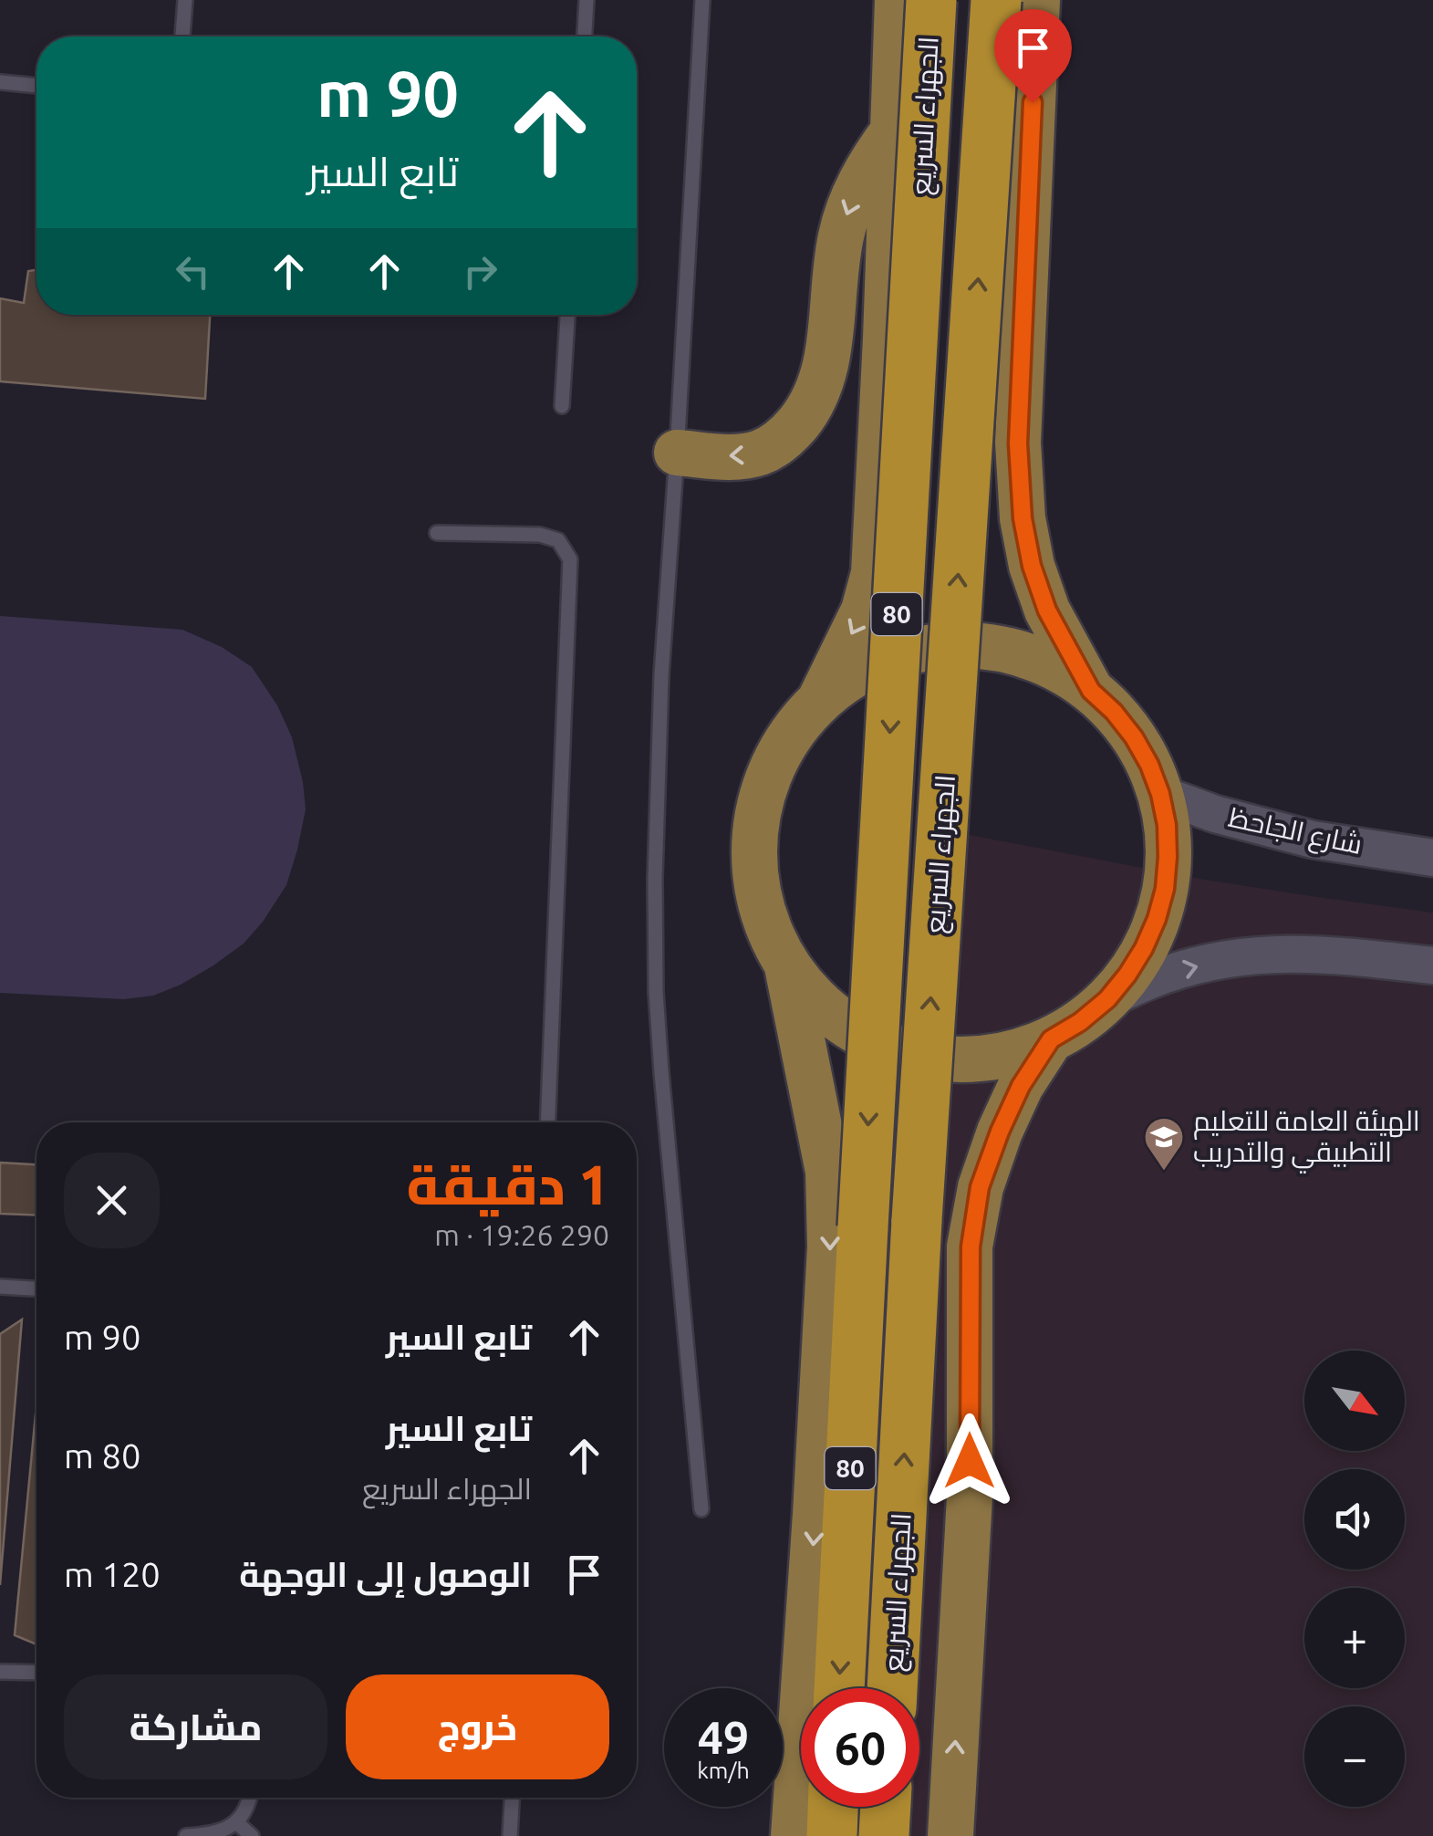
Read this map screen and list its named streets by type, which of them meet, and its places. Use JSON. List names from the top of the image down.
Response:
{
  "streets": {
    "highway": ["الجهراء السريع", "80"],
    "street": ["شارع الجاحظ"]
  },
  "places": {
    "school or university": ["الهيئة العامة للتعليم التطبيقي والتدريب"]
  },
  "north": "bottom right",
  "page": {
    "turn": ["90 m", "تابع السير"],
    "heading": ["1 دقيقة", "290 m · 19:26"],
    "list": [
      {
        "name": "تابع السير",
        "value": "90 m"
      },
      {
        "name": "تابع السير",
        "note": "الجهراء السريع",
        "value": "80 m"
      },
      {
        "name": "الوصول إلى الوجهة",
        "value": "120 m"
      }
    ],
    "map_buttons": ["+", "−"],
    "buttons": ["خروج", "مشاركة"],
    "speed": "49 km/h",
    "limit": "60"
  }
}
